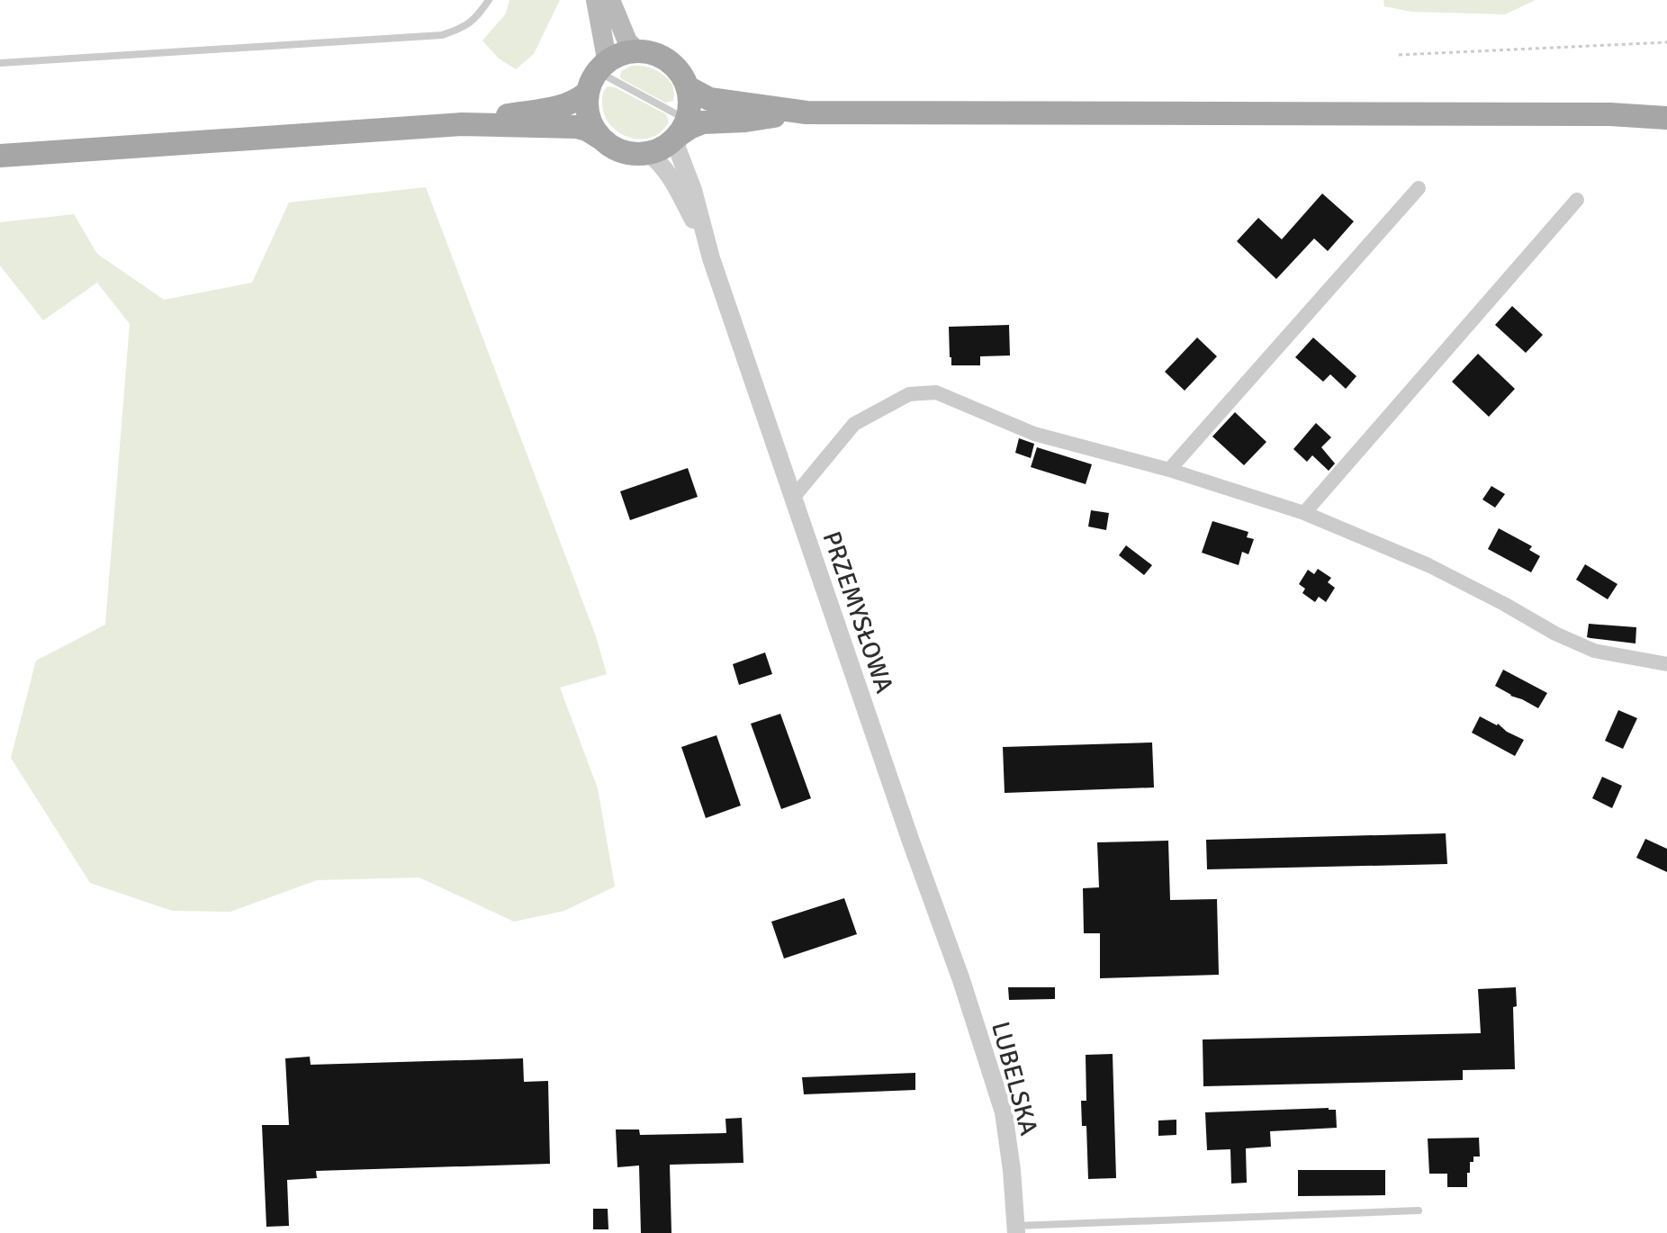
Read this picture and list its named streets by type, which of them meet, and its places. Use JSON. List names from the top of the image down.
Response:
{
  "streets": {
    "street": ["PRZEMYSŁOWA", "LUBELSKA"]
  },
  "crossings": [
    ["PRZEMYSŁOWA", "LUBELSKA"]
  ]
}
